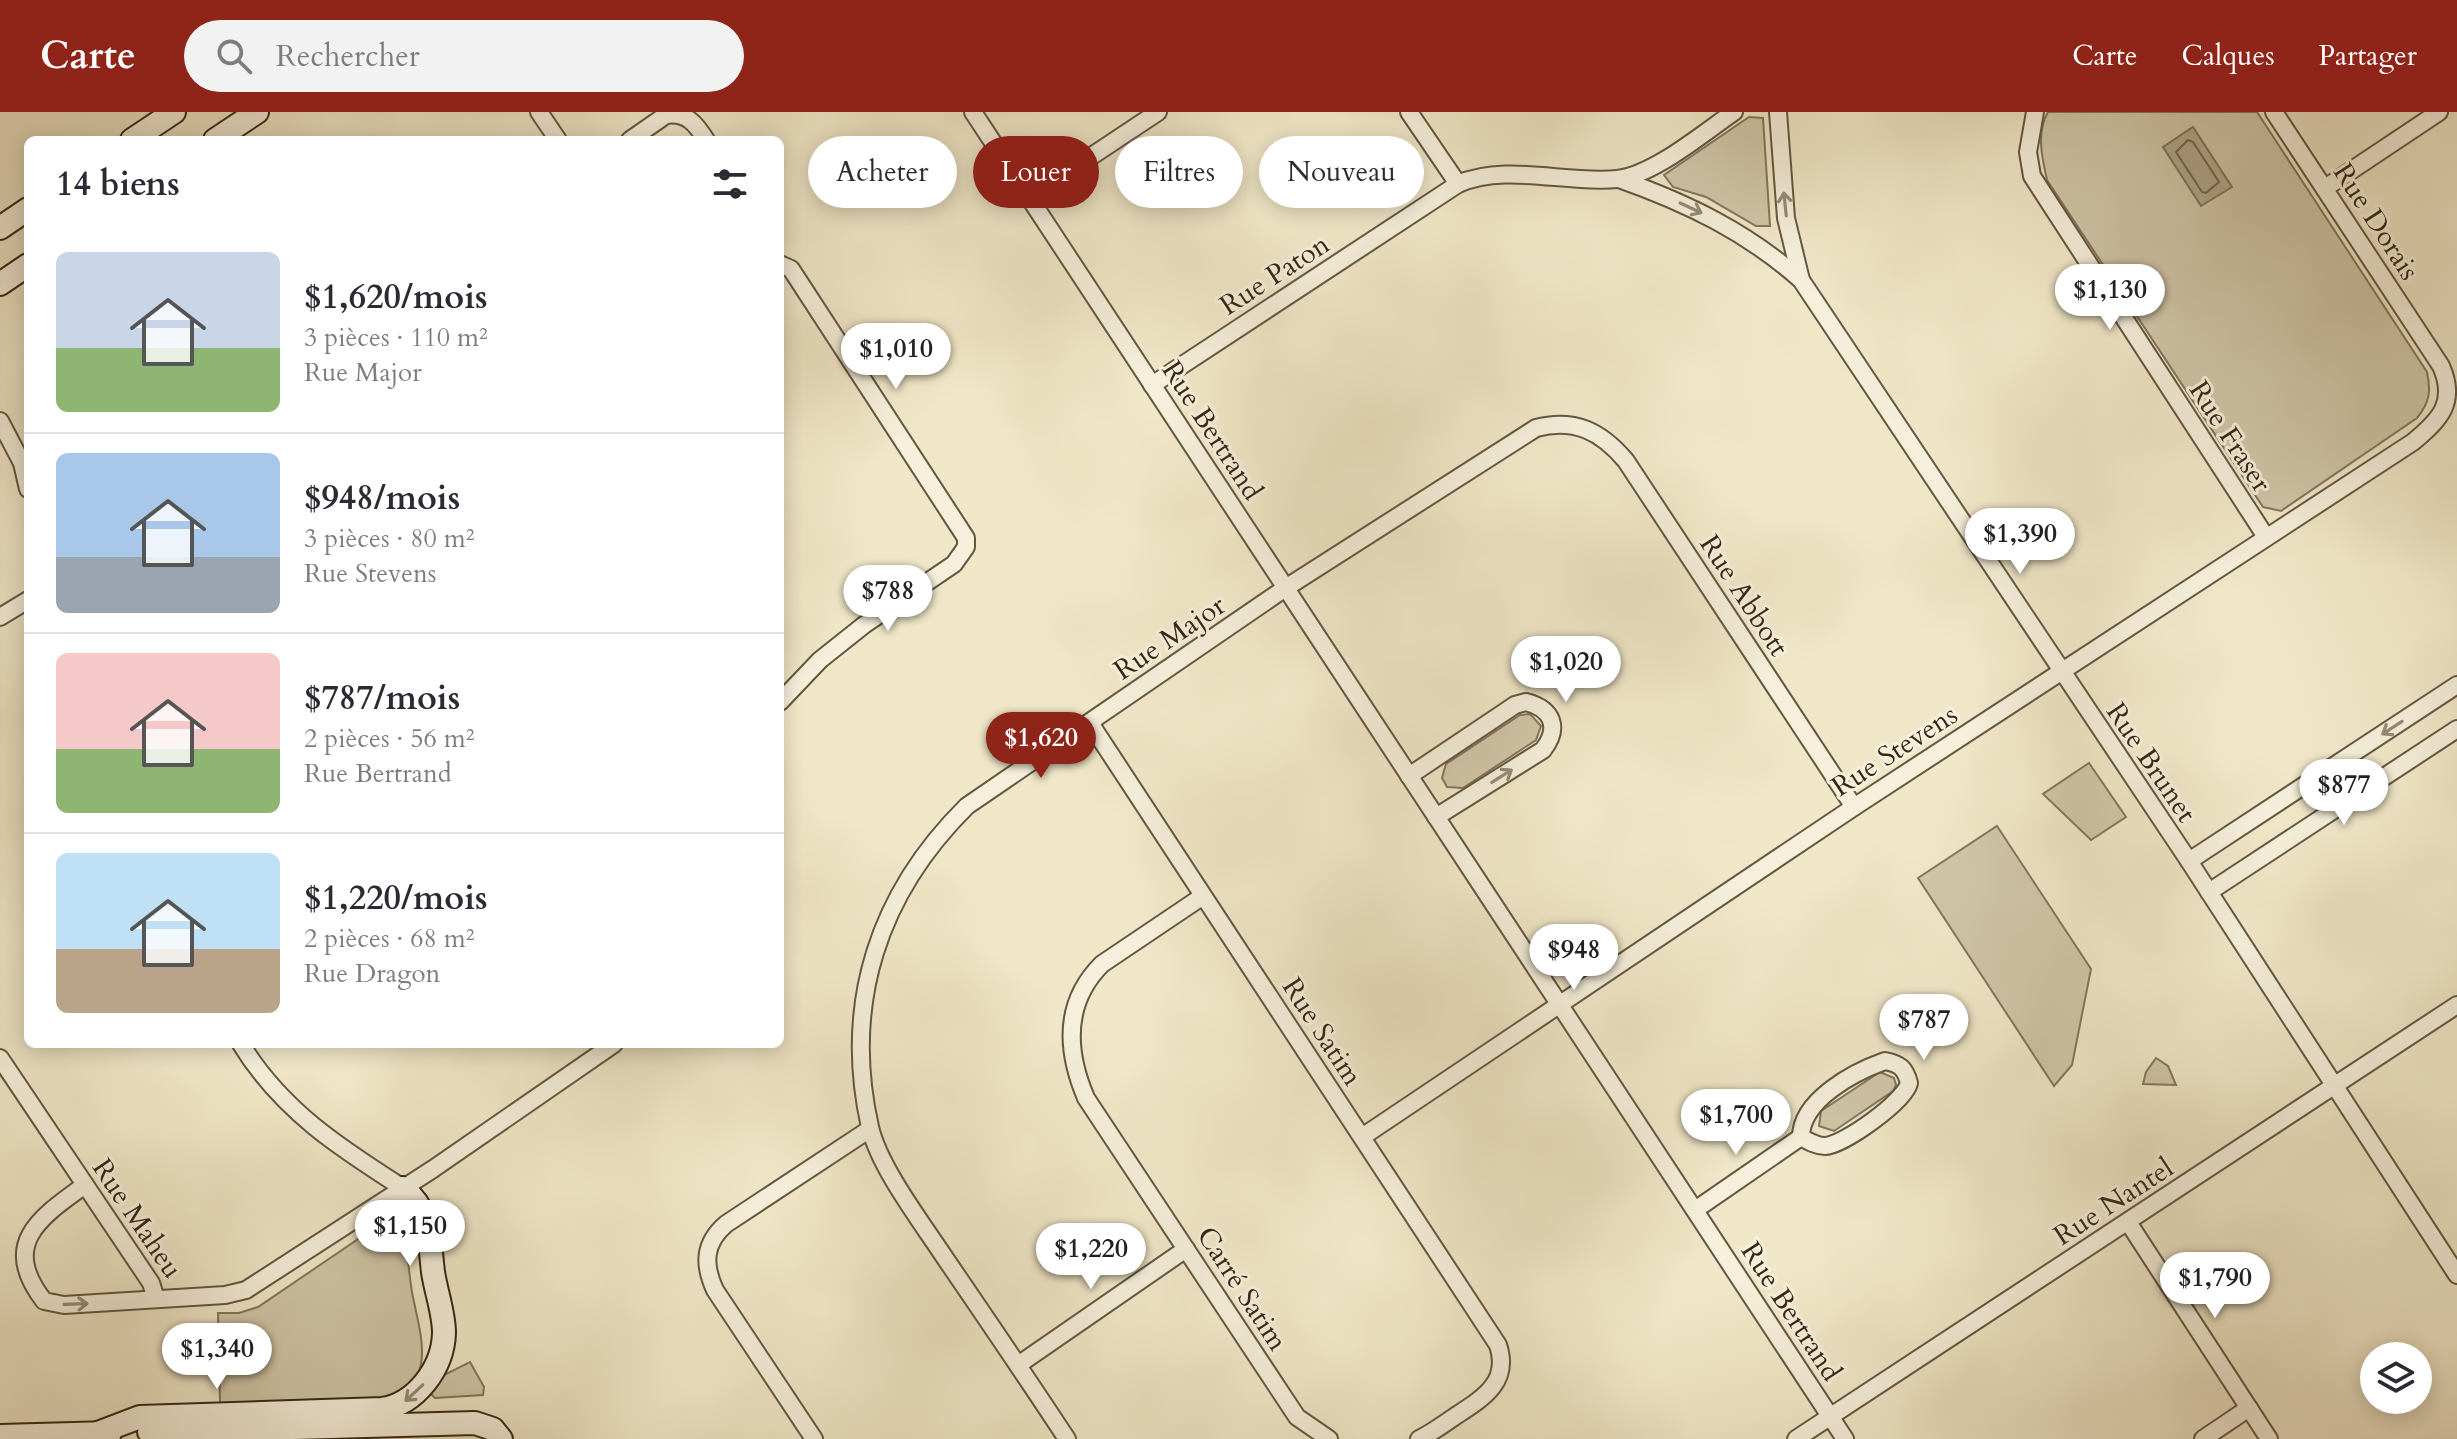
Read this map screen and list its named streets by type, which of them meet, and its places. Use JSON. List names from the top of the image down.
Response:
{
  "streets": {
    "street": [
      "Rue Dorais",
      "Rue Paton",
      "Rue Bertrand",
      "Rue Fraser",
      "Rue Abbott",
      "Rue Major",
      "Rue Stevens",
      "Rue Brunet",
      "Rue Satim",
      "Rue Nantel",
      "Rue Maheu",
      "Carré Satim"
    ]
  },
  "crossings": [
    ["Rue Dorais", "Rue Stevens"],
    ["Rue Paton", "Rue Bertrand"],
    ["Rue Paton", "Rue Brunet"],
    ["Rue Bertrand", "Rue Major"],
    ["Rue Bertrand", "Rue Stevens"],
    ["Rue Bertrand", "Rue Nantel"],
    ["Rue Fraser", "Rue Stevens"],
    ["Rue Abbott", "Rue Major"],
    ["Rue Abbott", "Rue Stevens"],
    ["Rue Major", "Rue Satim"],
    ["Rue Stevens", "Rue Brunet"],
    ["Rue Stevens", "Rue Satim"],
    ["Rue Brunet", "Rue Nantel"],
    ["Rue Satim", "Carré Satim"]
  ],
  "page": {
    "header": "Carte",
    "search": "Rechercher",
    "nav": ["Carte", "Calques", "Partager"],
    "chip": [
      "Acheter",
      "Louer",
      "Filtres",
      "Nouveau"
    ],
    "heading": "14 biens",
    "list": [
      {
        "name": "$1,620/mois",
        "note": "3 pièces · 110 m² · Rue Major"
      },
      {
        "name": "$948/mois",
        "note": "3 pièces · 80 m² · Rue Stevens"
      },
      {
        "name": "$787/mois",
        "note": "2 pièces · 56 m² · Rue Bertrand"
      },
      {
        "name": "$1,220/mois",
        "note": "2 pièces · 68 m² · Rue Dragon"
      }
    ],
    "price": [
      "$1,130",
      "$1,010",
      "$1,390",
      "$788",
      "$1,020",
      "$1,620",
      "$877",
      "$948",
      "$787",
      "$1,700",
      "$1,150",
      "$1,220",
      "$1,790",
      "$1,340"
    ]
  }
}
